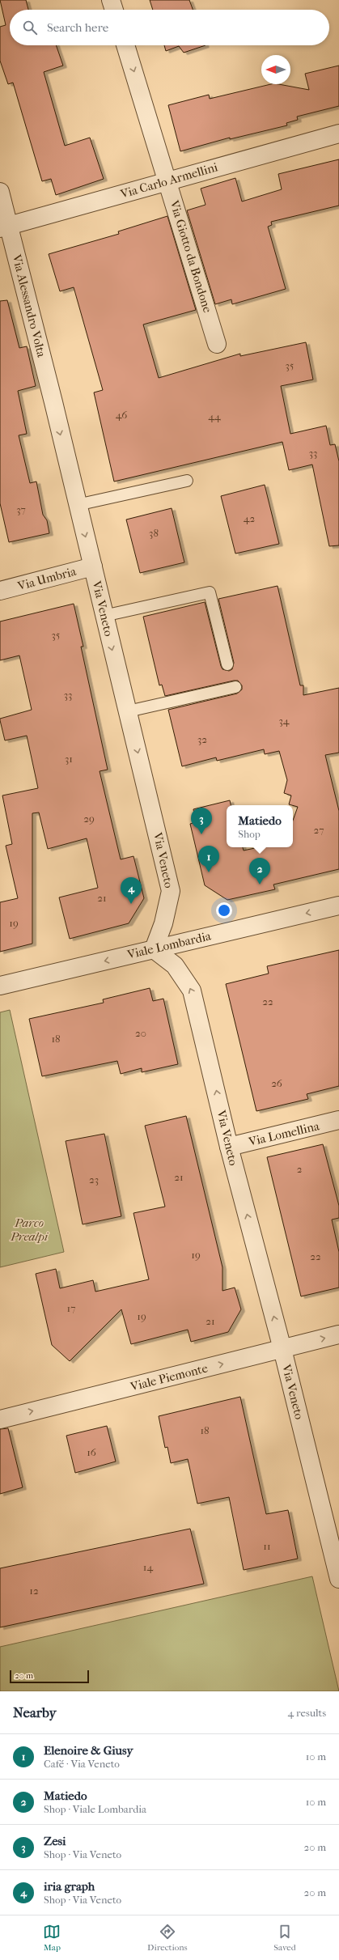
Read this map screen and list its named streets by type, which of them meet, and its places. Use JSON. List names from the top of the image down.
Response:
{
  "streets": {
    "street": [
      "Via Carlo Armellini",
      "Via Giotto da Bondone",
      "Via Alessandro Volta",
      "Via Umbria",
      "Via Veneto",
      "Viale Lombardia",
      "Via Lomellina",
      "Viale Piemonte"
    ]
  },
  "crossings": [
    ["Via Carlo Armellini", "Via Giotto da Bondone"],
    ["Via Carlo Armellini", "Via Alessandro Volta"],
    ["Via Alessandro Volta", "Via Veneto"],
    ["Via Umbria", "Via Veneto"],
    ["Via Veneto", "Viale Lombardia"],
    ["Via Veneto", "Via Lomellina"],
    ["Via Veneto", "Viale Piemonte"]
  ],
  "one_way": ["Via Giotto da Bondone", "Viale Lombardia", "Viale Piemonte"],
  "parks": ["Parco Prealpi"],
  "house_numbers": [
    "35",
    "46",
    "44",
    "33",
    "37",
    "42",
    "38",
    "35",
    "33",
    "34",
    "32",
    "31",
    "29",
    "27",
    "21",
    "19",
    "22",
    "20",
    "18",
    "26",
    "2",
    "21",
    "23",
    "19",
    "22",
    "17",
    "19",
    "21",
    "18",
    "16",
    "11",
    "14",
    "12"
  ],
  "scale_bar": "20 m",
  "north": "left",
  "page": {
    "search": "Search here",
    "popup": ["Matiedo", "Shop"],
    "pins": [
      "3",
      "1",
      "2",
      "4"
    ],
    "scale": "20 m",
    "heading": ["Nearby", "4 results"],
    "list": [
      {
        "mark": "1",
        "name": "Elenoire & Giusy",
        "note": "Café · Via Veneto",
        "value": "10 m"
      },
      {
        "mark": "2",
        "name": "Matiedo",
        "note": "Shop · Viale Lombardia",
        "value": "10 m"
      },
      {
        "mark": "3",
        "name": "Zesi",
        "note": "Shop · Via Veneto",
        "value": "20 m"
      },
      {
        "mark": "4",
        "name": "iria graph",
        "note": "Shop · Via Veneto",
        "value": "20 m"
      }
    ],
    "nav": ["Map", "Directions", "Saved"]
  }
}
